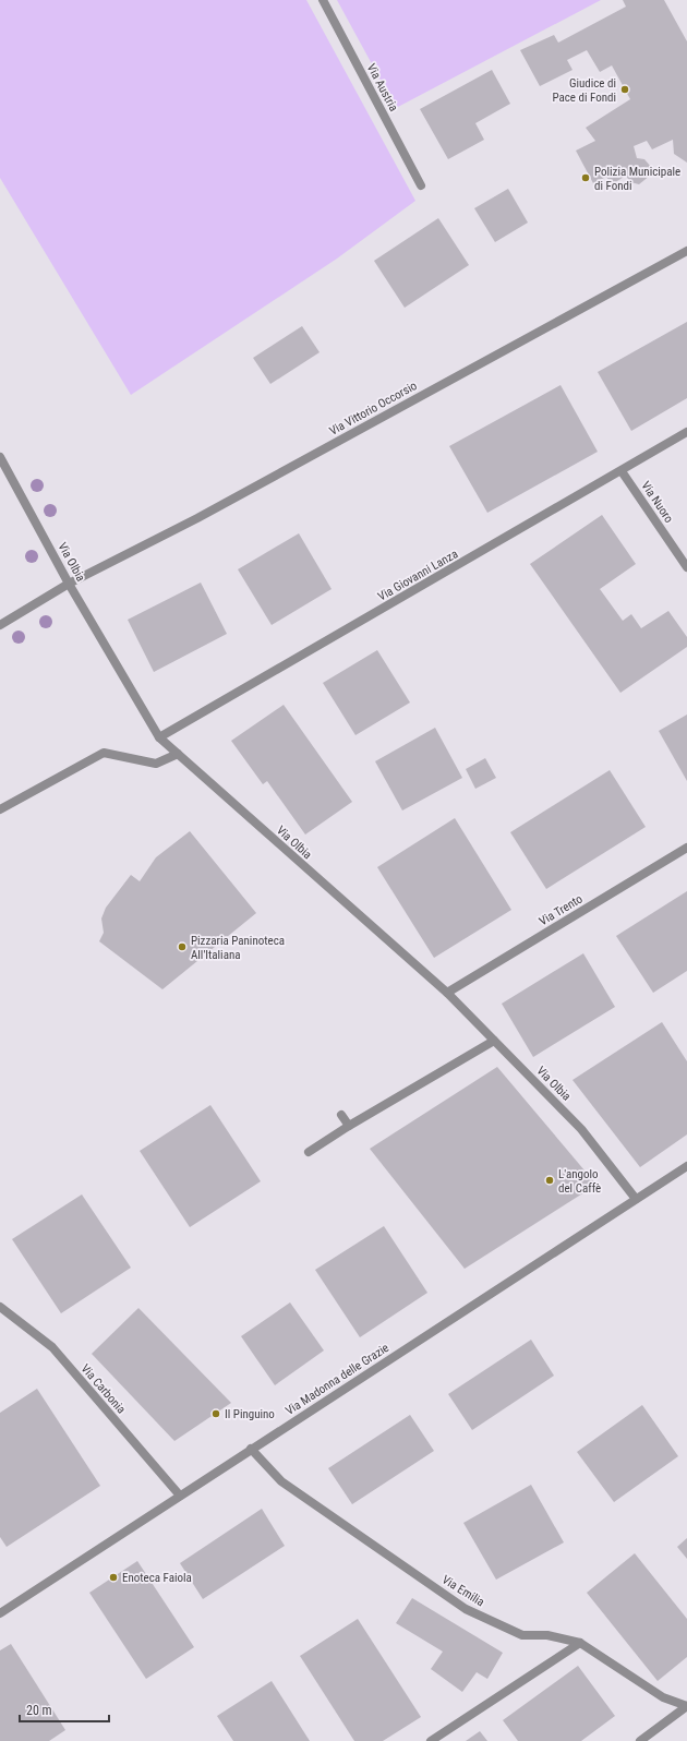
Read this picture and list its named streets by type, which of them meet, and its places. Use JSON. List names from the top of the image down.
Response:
{
  "streets": {
    "street": [
      "Via Austria",
      "Via Vittorio Occorsio",
      "Via Nuoro",
      "Via Olbia",
      "Via Giovanni Lanza",
      "Via Trento",
      "Via Madonna delle Grazie",
      "Via Carbonia",
      "Via Emilia"
    ]
  },
  "crossings": [
    ["Via Vittorio Occorsio", "Via Olbia"],
    ["Via Nuoro", "Via Giovanni Lanza"],
    ["Via Olbia", "Via Giovanni Lanza"],
    ["Via Olbia", "Via Trento"],
    ["Via Olbia", "Via Madonna delle Grazie"],
    ["Via Madonna delle Grazie", "Via Carbonia"],
    ["Via Madonna delle Grazie", "Via Emilia"]
  ],
  "places": [
    "Giudice di Pace di Fondi",
    "Polizia Municipale di Fondi",
    "Pizzaria Paninoteca All'Italiana",
    "L'angolo del Caffè",
    "Il Pinguino",
    "Enoteca Faiola"
  ],
  "scale_bar": "20 m"
}
